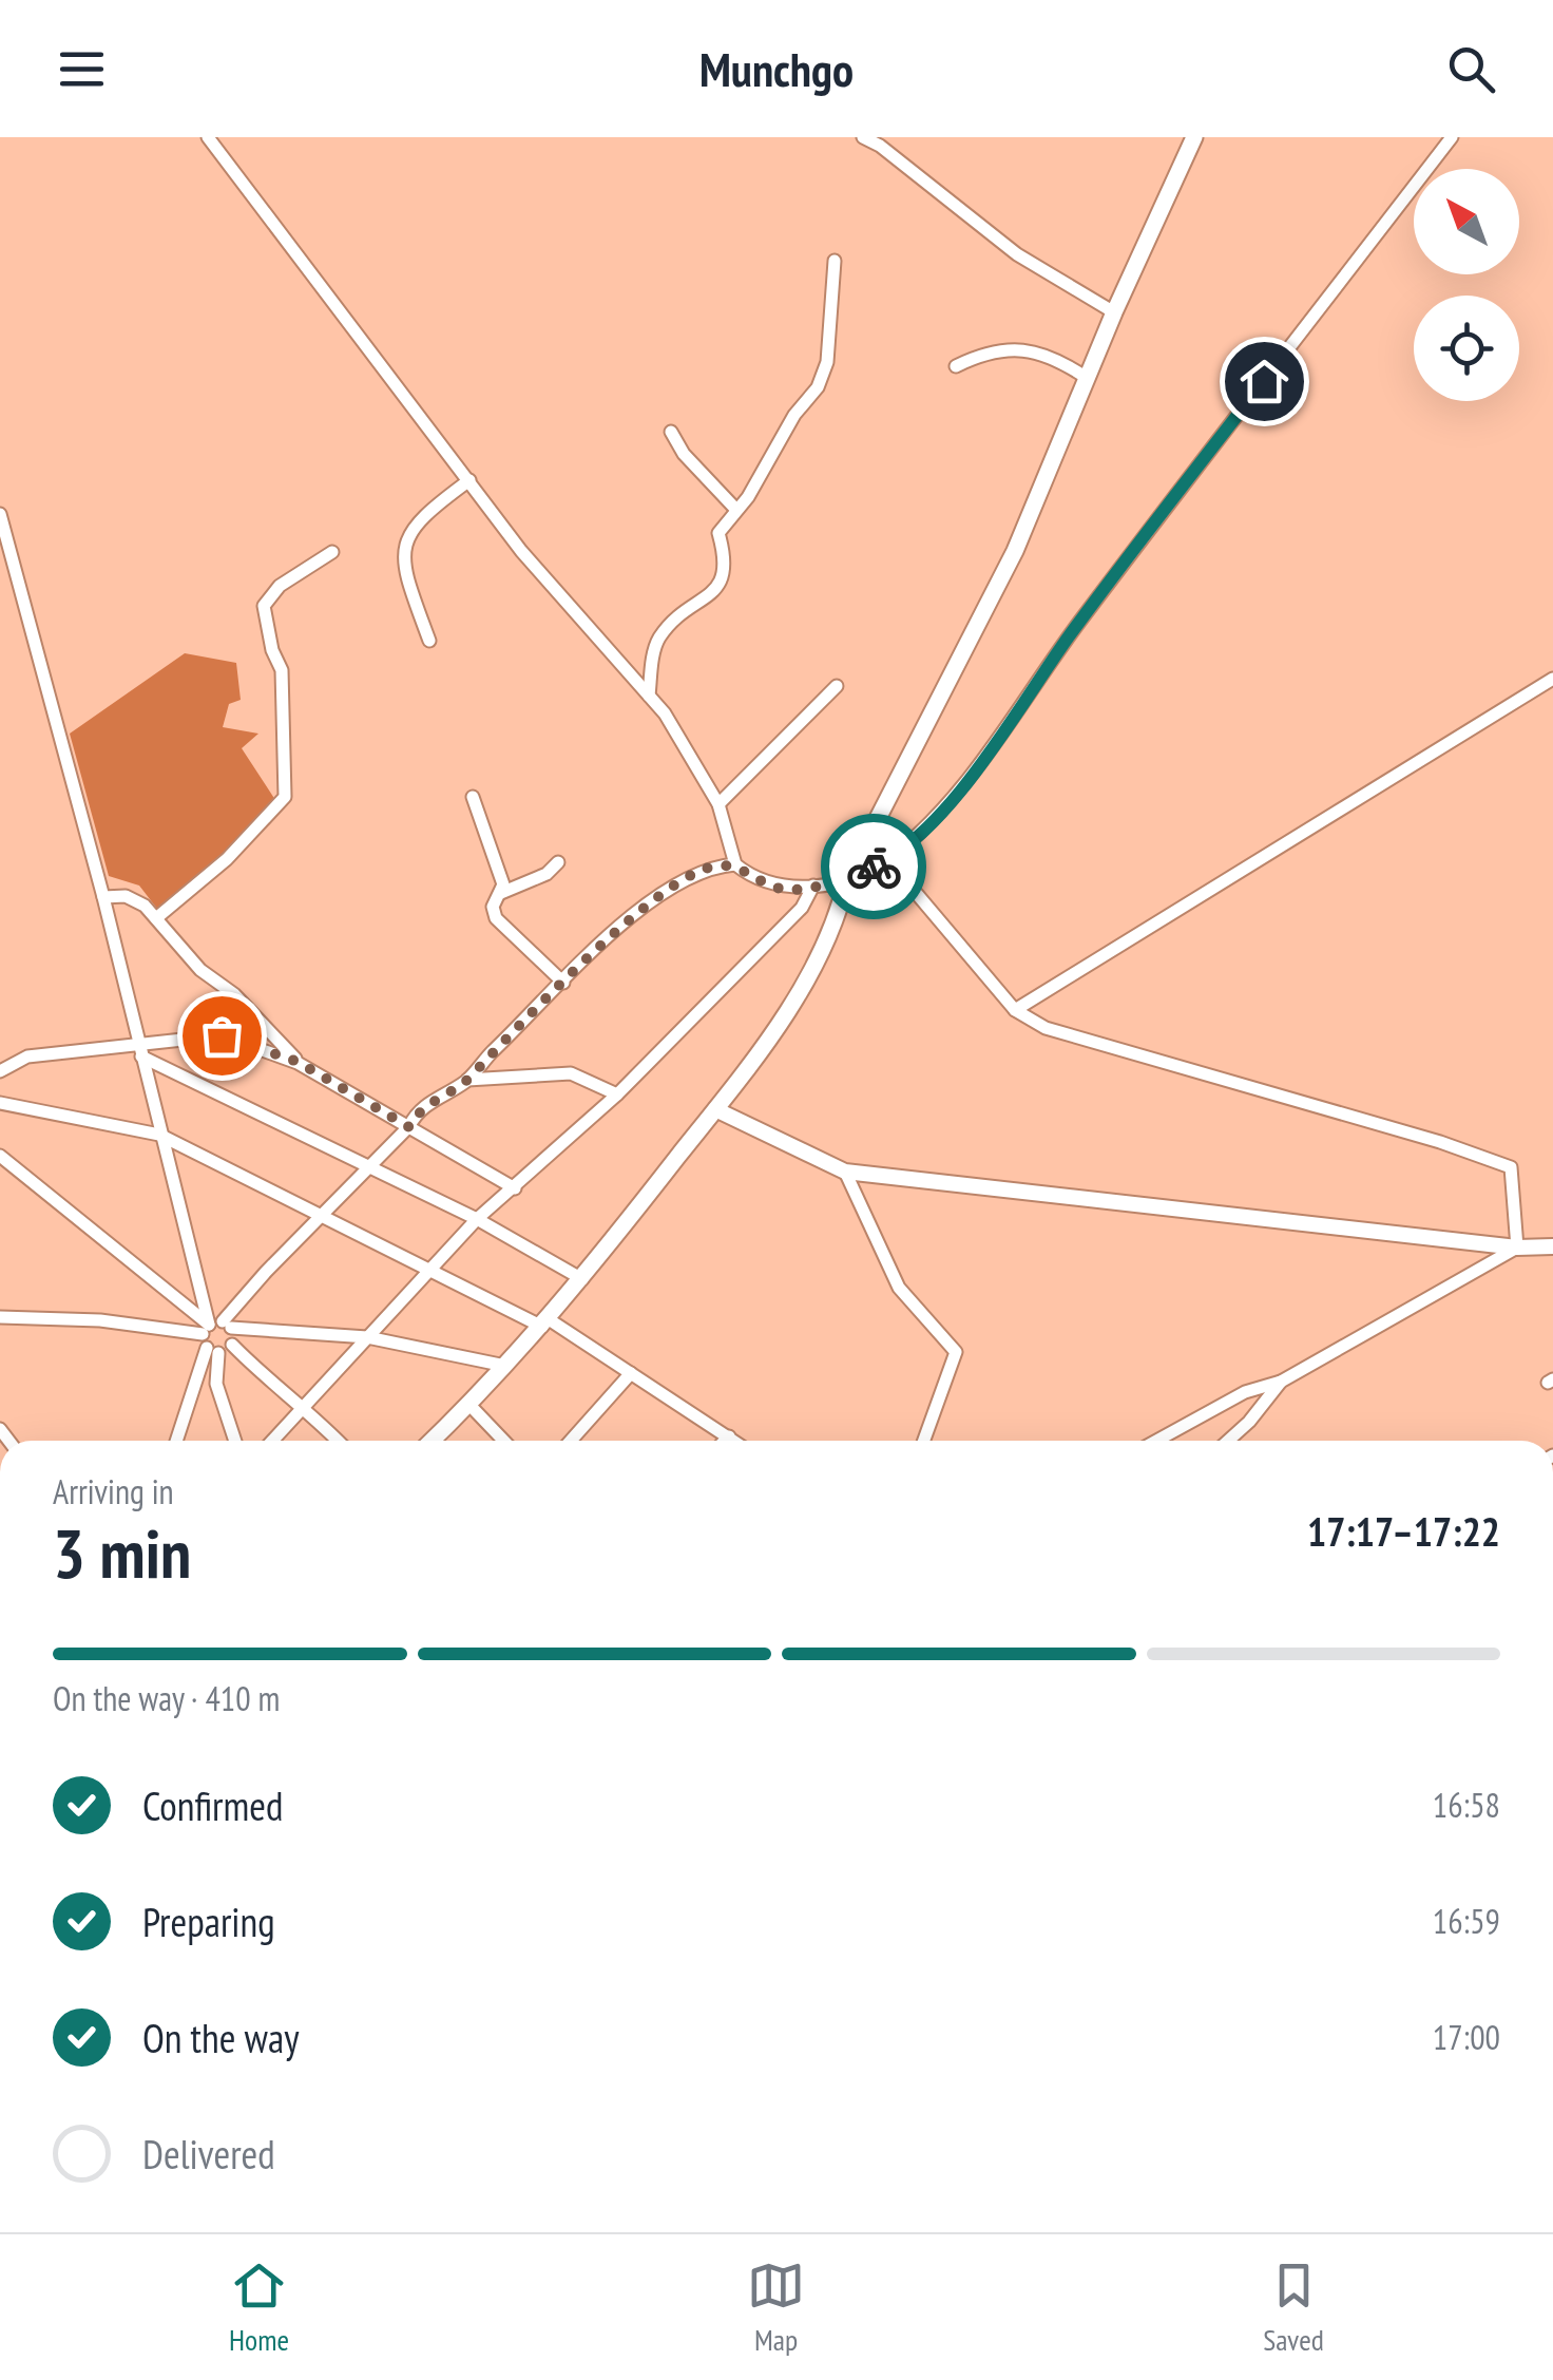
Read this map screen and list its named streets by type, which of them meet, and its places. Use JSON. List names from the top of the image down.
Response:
{
  "north": "top left",
  "page": {
    "header": "Munchgo",
    "heading": ["3 min", "Arriving in", "17:17–17:22"],
    "bar": "On the way · 410 m",
    "list": [
      ["Confirmed", "16:58"],
      ["Preparing", "16:59"],
      ["On the way", "17:00"],
      "Delivered"
    ],
    "tabs": ["Home", "Map", "Saved"]
  }
}
